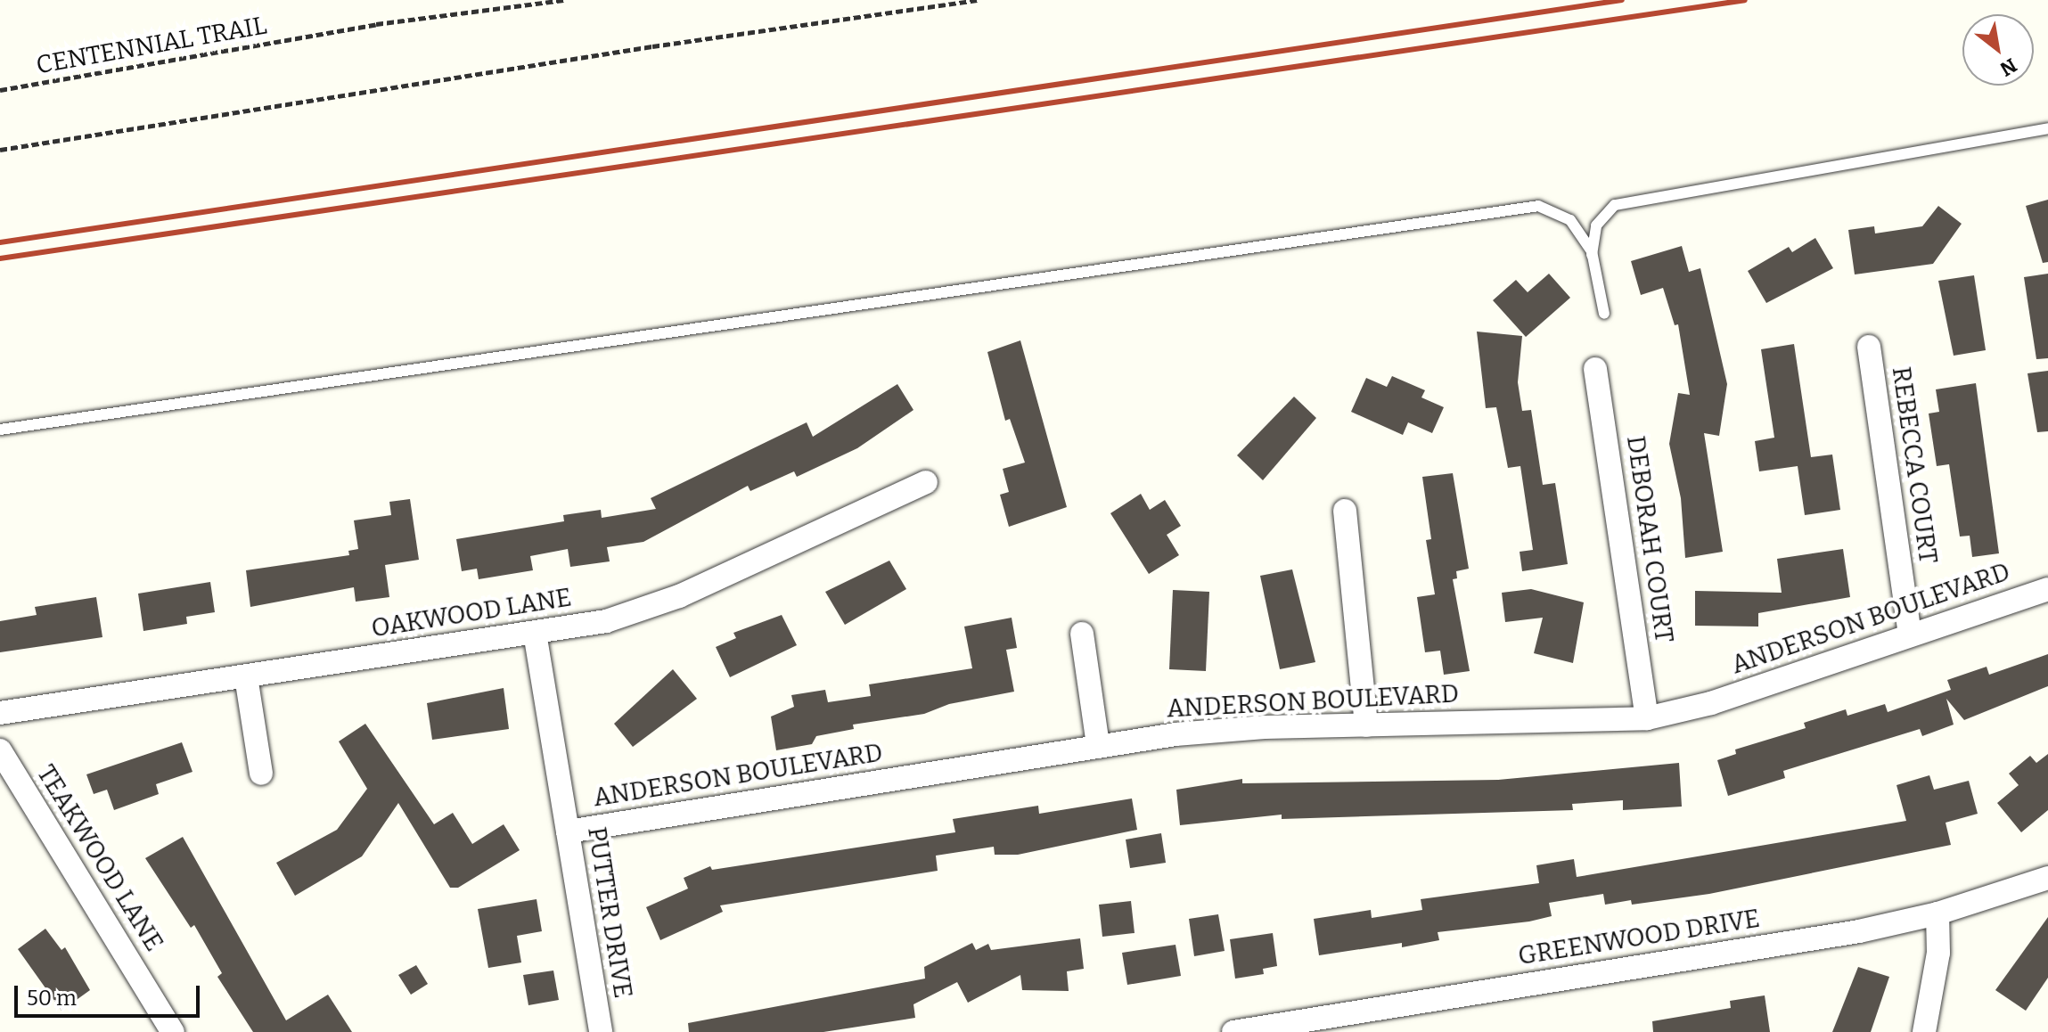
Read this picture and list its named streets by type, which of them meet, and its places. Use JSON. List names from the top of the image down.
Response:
{
  "streets": {
    "street": [
      "REBECCA COURT",
      "DEBORAH COURT",
      "OAKWOOD LANE",
      "ANDERSON BOULEVARD",
      "TEAKWOOD LANE",
      "PUTTER DRIVE",
      "GREENWOOD DRIVE"
    ],
    "path": ["CENTENNIAL TRAIL"]
  },
  "crossings": [
    ["REBECCA COURT", "ANDERSON BOULEVARD"],
    ["DEBORAH COURT", "ANDERSON BOULEVARD"],
    ["OAKWOOD LANE", "PUTTER DRIVE"],
    ["ANDERSON BOULEVARD", "PUTTER DRIVE"]
  ],
  "scale_bar": "50 m",
  "north": "bottom right"
}
